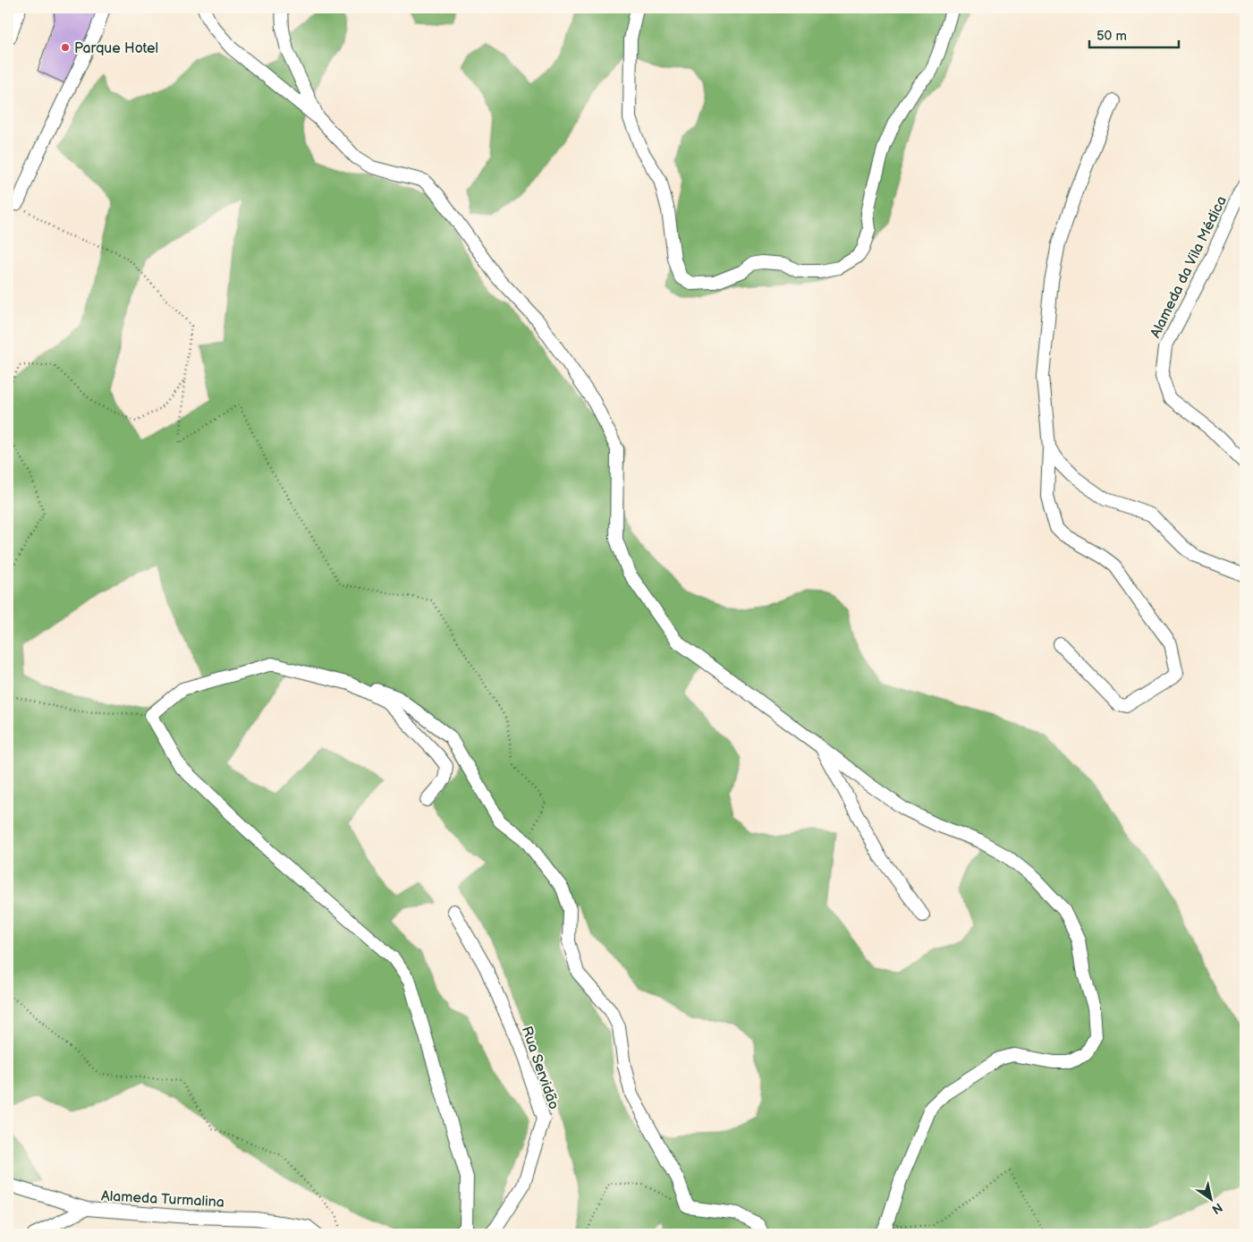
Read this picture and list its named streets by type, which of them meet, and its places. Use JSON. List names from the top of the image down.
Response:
{
  "streets": {
    "street": ["Alameda da Vila Médica", "Rua Servidão", "Alameda Turmalina"]
  },
  "places": ["Parque Hotel"],
  "scale_bar": "50 m",
  "north": "bottom right"
}
